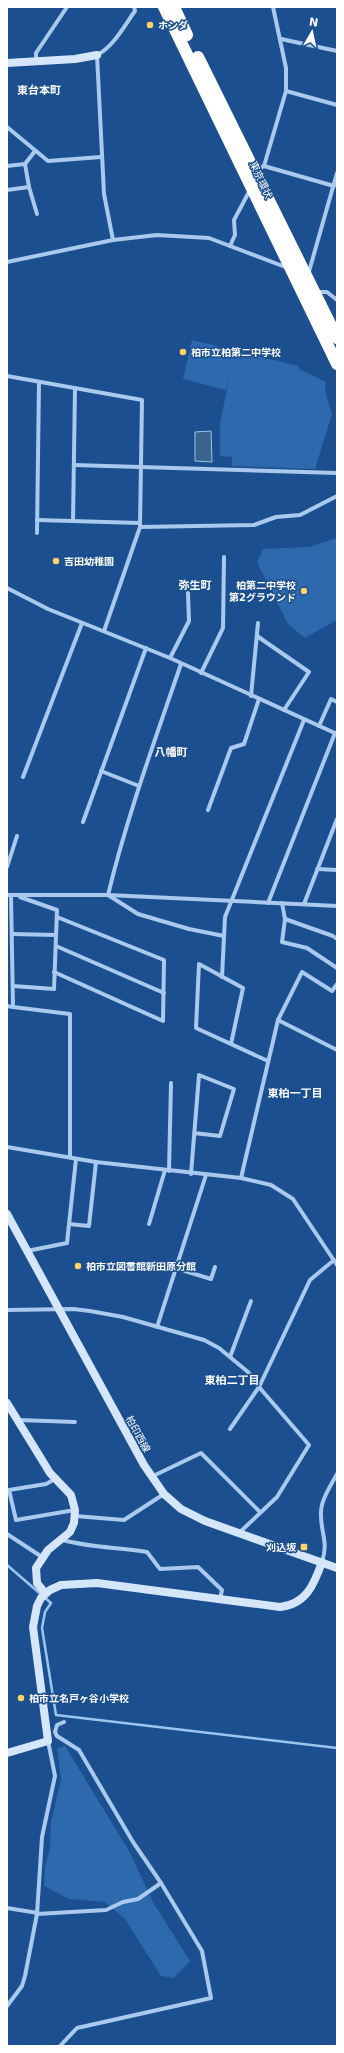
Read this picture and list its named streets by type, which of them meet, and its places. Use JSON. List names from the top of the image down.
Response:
{
  "streets": {
    "highway": ["東京環状"],
    "street": ["柏印西線"]
  },
  "districts": [
    "東台本町",
    "弥生町",
    "八幡町",
    "東柏一丁目",
    "東柏二丁目"
  ],
  "places": {
    "other": [
      "ホンダ",
      "柏市立柏第二中学校",
      "吉田幼稚園",
      "柏第二中学校 第2グラウンド",
      "柏市立図書館新田原分館",
      "柏市立名戸ヶ谷小学校"
    ],
    "transit": ["刈込坂"]
  },
  "north": "top"
}
